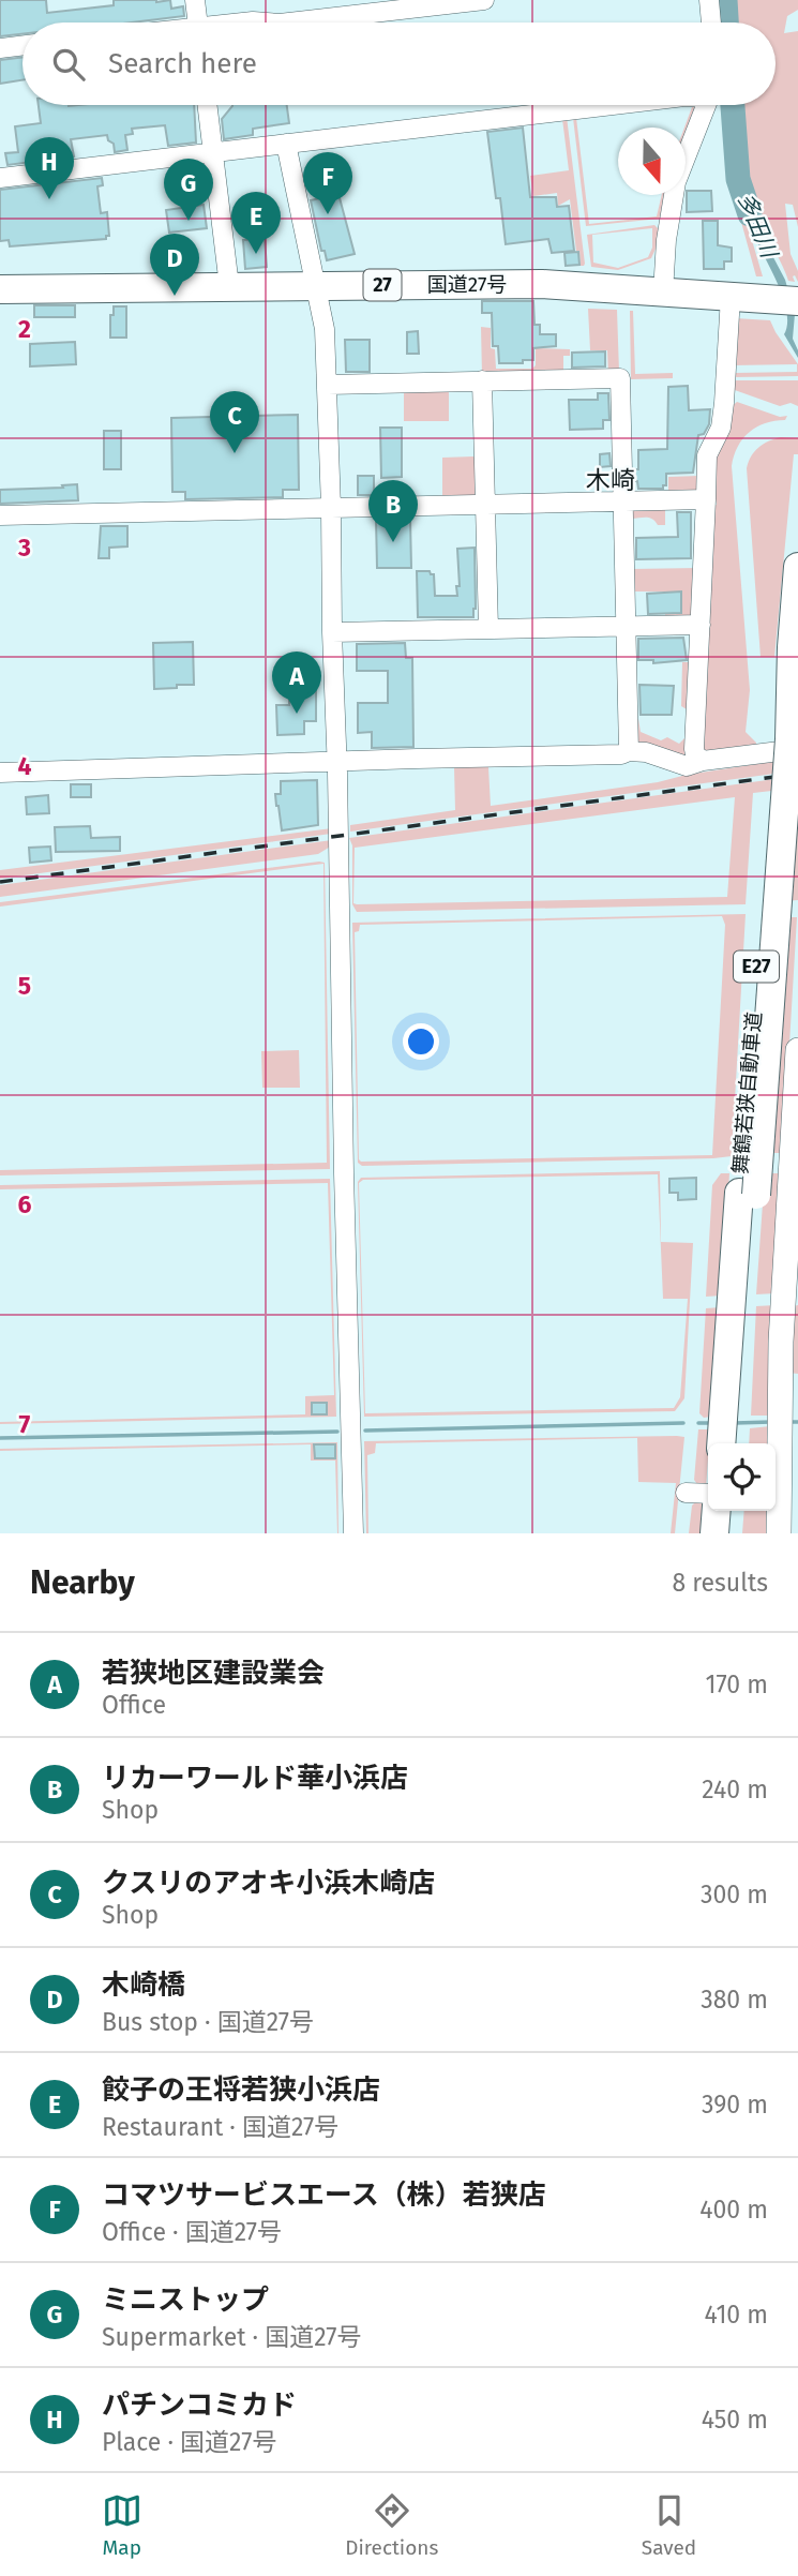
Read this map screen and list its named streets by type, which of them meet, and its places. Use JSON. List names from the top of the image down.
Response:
{
  "streets": {
    "highway": [
      "国道27号",
      "27",
      "E27",
      "舞鶴若狭自動車道"
    ]
  },
  "districts": ["木崎"],
  "water": ["多田川"],
  "north": "bottom",
  "page": {
    "search": "Search here",
    "pins": [
      "H",
      "F",
      "G",
      "E",
      "D",
      "C",
      "B",
      "A"
    ],
    "heading": ["Nearby", "8 results"],
    "list": [
      {
        "mark": "A",
        "name": "若狭地区建設業会",
        "note": "Office",
        "value": "170 m"
      },
      {
        "mark": "B",
        "name": "リカーワールド華小浜店",
        "note": "Shop",
        "value": "240 m"
      },
      {
        "mark": "C",
        "name": "クスリのアオキ小浜木崎店",
        "note": "Shop",
        "value": "300 m"
      },
      {
        "mark": "D",
        "name": "木崎橋",
        "note": "Bus stop · 国道27号",
        "value": "380 m"
      },
      {
        "mark": "E",
        "name": "餃子の王将若狭小浜店",
        "note": "Restaurant · 国道27号",
        "value": "390 m"
      },
      {
        "mark": "F",
        "name": "コマツサービスエース（株）若狭店",
        "note": "Office · 国道27号",
        "value": "400 m"
      },
      {
        "mark": "G",
        "name": "ミニストップ",
        "note": "Supermarket · 国道27号",
        "value": "410 m"
      },
      {
        "mark": "H",
        "name": "パチンコミカド",
        "note": "Place · 国道27号",
        "value": "450 m"
      }
    ],
    "nav": ["Map", "Directions", "Saved"]
  },
  "grid": {
    "rows": [
      "2",
      "3",
      "4",
      "5",
      "6",
      "7"
    ]
  }
}
